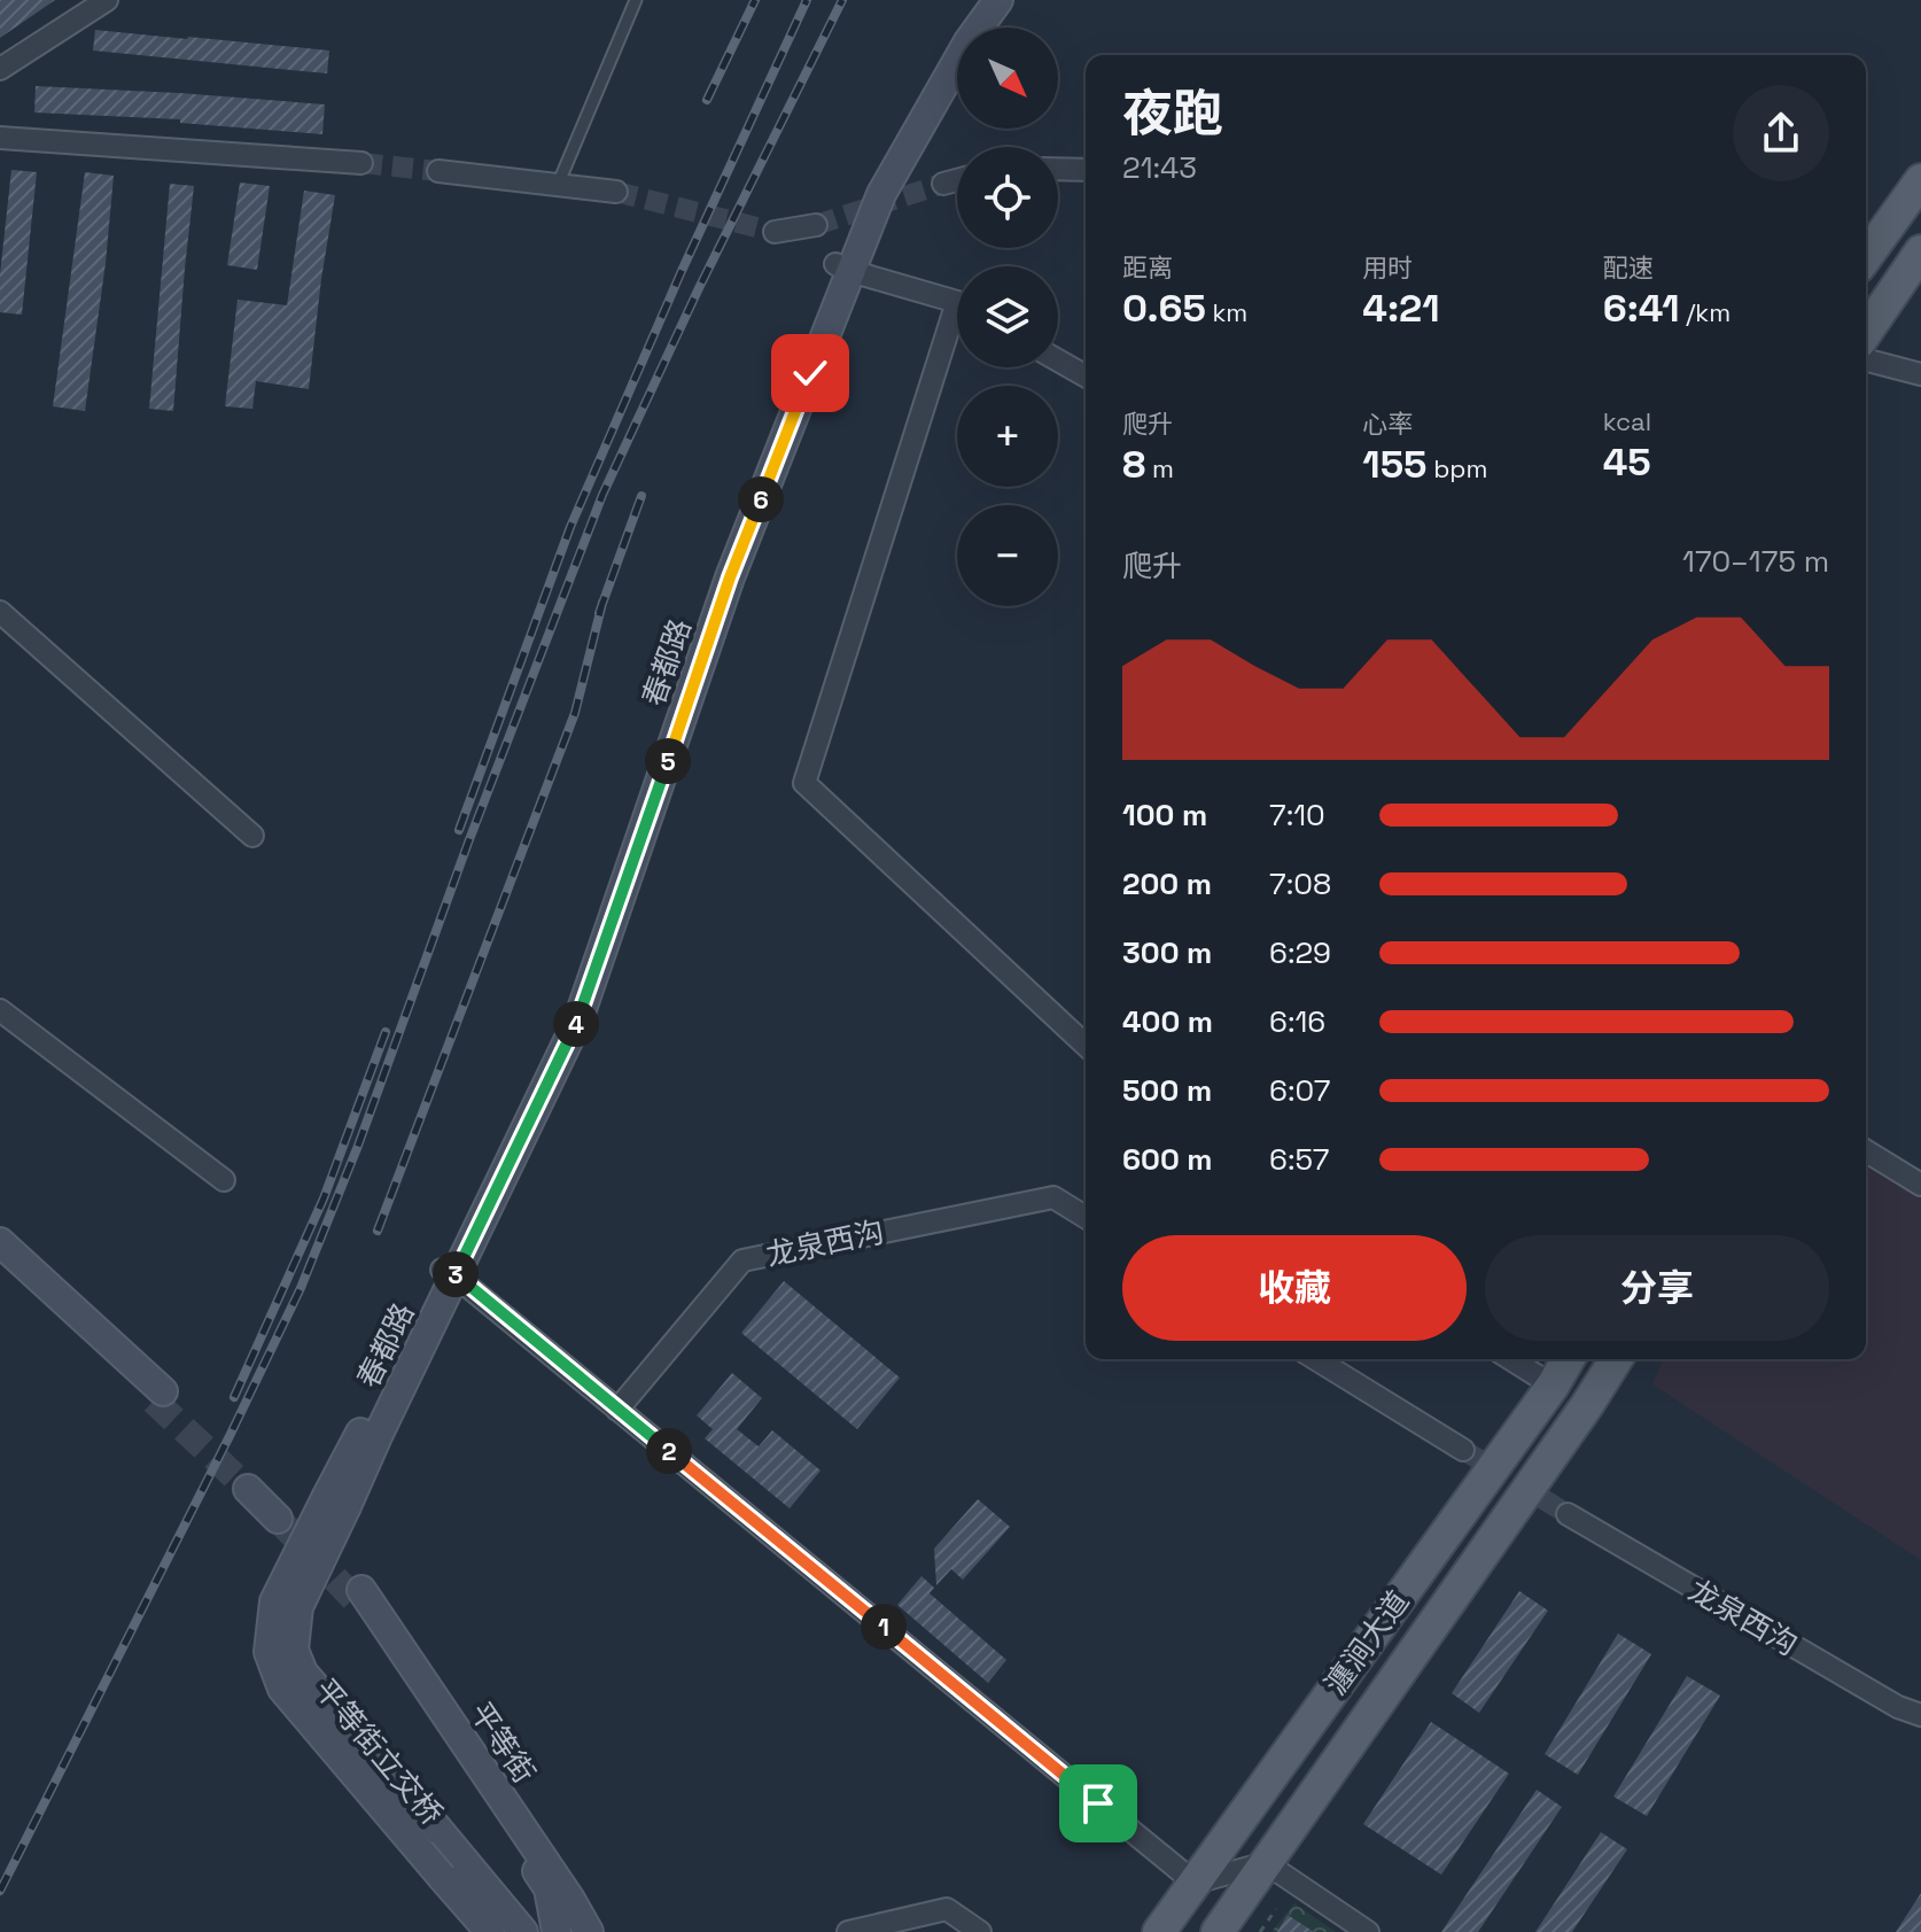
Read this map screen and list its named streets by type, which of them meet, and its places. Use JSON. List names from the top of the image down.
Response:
{
  "streets": {
    "main road": [
      "春都路",
      "瀍涧大道",
      "平等街",
      "平等街立交桥"
    ],
    "street": ["龙泉西沟"]
  },
  "crossings": [
    ["春都路", "平等街立交桥"]
  ],
  "north": "bottom right",
  "page": {
    "map_buttons": ["+", "−"],
    "heading": ["夜跑", "21:43"],
    "stats": [
      ["距离", "0.65 km"],
      ["用时", "4:21"],
      ["配速", "6:41 /km"],
      ["爬升", "8 m"],
      ["心率", "155 bpm"],
      ["kcal", "45"]
    ],
    "pins": [
      "6",
      "5",
      "4",
      "3",
      "2",
      "1"
    ],
    "chart": ["爬升", "170–175 m"],
    "list": [
      {
        "name": "100 m",
        "note": "7:10"
      },
      {
        "name": "200 m",
        "note": "7:08"
      },
      {
        "name": "300 m",
        "note": "6:29"
      },
      {
        "name": "400 m",
        "note": "6:16"
      },
      {
        "name": "500 m",
        "note": "6:07"
      },
      {
        "name": "600 m",
        "note": "6:57"
      }
    ],
    "buttons": ["收藏", "分享"]
  }
}
